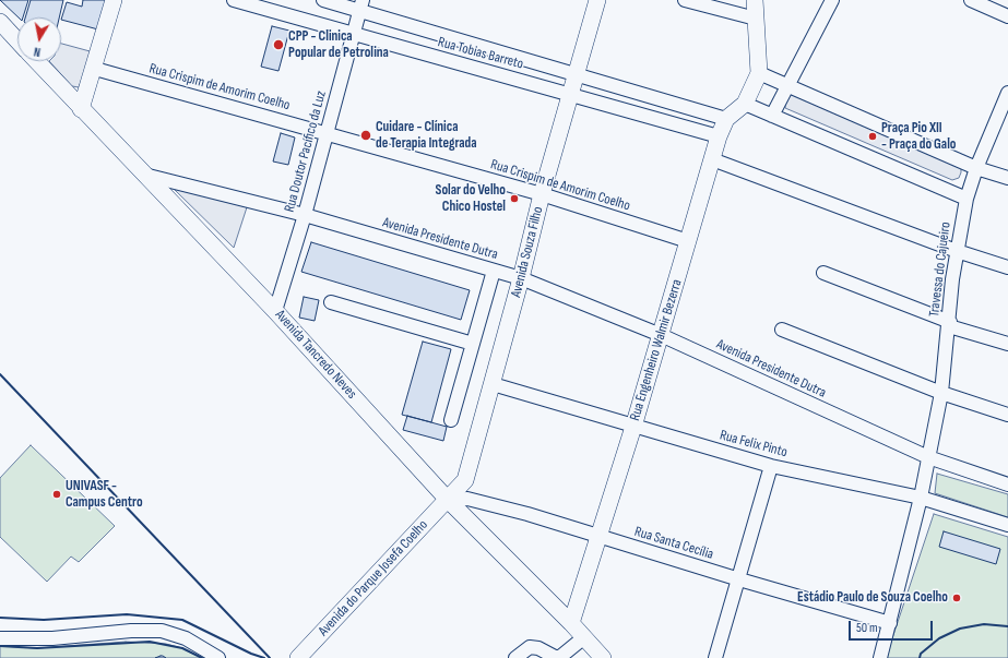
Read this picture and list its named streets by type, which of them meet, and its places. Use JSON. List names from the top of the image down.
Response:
{
  "streets": {
    "main road": [
      "Avenida Souza Filho",
      "Rua Engenheiro Walmir Bezerra",
      "Avenida Tancredo Neves",
      "Avenida do Parque Josefa Coelho"
    ],
    "street": [
      "Rua Tobias Barreto",
      "Rua Crispim de Amorim Coelho",
      "Rua Doutor Pacífico da Luz",
      "Avenida Presidente Dutra",
      "Travessa do Cajueiro",
      "Rua Felix Pinto",
      "Rua Santa Cecília"
    ]
  },
  "crossings": [
    ["Rua Tobias Barreto", "Rua Doutor Pacífico da Luz"],
    ["Rua Tobias Barreto", "Avenida Souza Filho"],
    ["Rua Tobias Barreto", "Rua Engenheiro Walmir Bezerra"],
    ["Rua Crispim de Amorim Coelho", "Rua Doutor Pacífico da Luz"],
    ["Rua Crispim de Amorim Coelho", "Avenida Souza Filho"],
    ["Rua Crispim de Amorim Coelho", "Rua Engenheiro Walmir Bezerra"],
    ["Rua Doutor Pacífico da Luz", "Avenida Presidente Dutra"],
    ["Rua Doutor Pacífico da Luz", "Avenida Tancredo Neves"],
    ["Avenida Presidente Dutra", "Avenida Souza Filho"],
    ["Avenida Presidente Dutra", "Travessa do Cajueiro"],
    ["Avenida Presidente Dutra", "Rua Engenheiro Walmir Bezerra"],
    ["Avenida Presidente Dutra", "Avenida Tancredo Neves"],
    ["Avenida Souza Filho", "Avenida Tancredo Neves"],
    ["Avenida Souza Filho", "Rua Felix Pinto"],
    ["Avenida Souza Filho", "Rua Santa Cecília"],
    ["Avenida Souza Filho", "Avenida do Parque Josefa Coelho"],
    ["Travessa do Cajueiro", "Rua Felix Pinto"],
    ["Travessa do Cajueiro", "Rua Santa Cecília"],
    ["Rua Engenheiro Walmir Bezerra", "Avenida Tancredo Neves"],
    ["Rua Engenheiro Walmir Bezerra", "Rua Felix Pinto"],
    ["Rua Engenheiro Walmir Bezerra", "Rua Santa Cecília"],
    ["Avenida Tancredo Neves", "Rua Santa Cecília"],
    ["Avenida Tancredo Neves", "Avenida do Parque Josefa Coelho"],
    ["Rua Santa Cecília", "Avenida do Parque Josefa Coelho"]
  ],
  "places": [
    "CPP - Clinica Popular de Petrolina",
    "Cuidare - Clínica de Terapia Integrada",
    "Praça Pio XII - Praça do Galo",
    "Solar do Velho Chico Hostel",
    "UNIVASF - Campus Centro",
    "Estádio Paulo de Souza Coelho"
  ],
  "scale_bar": "50 m",
  "north": "bottom"
}
